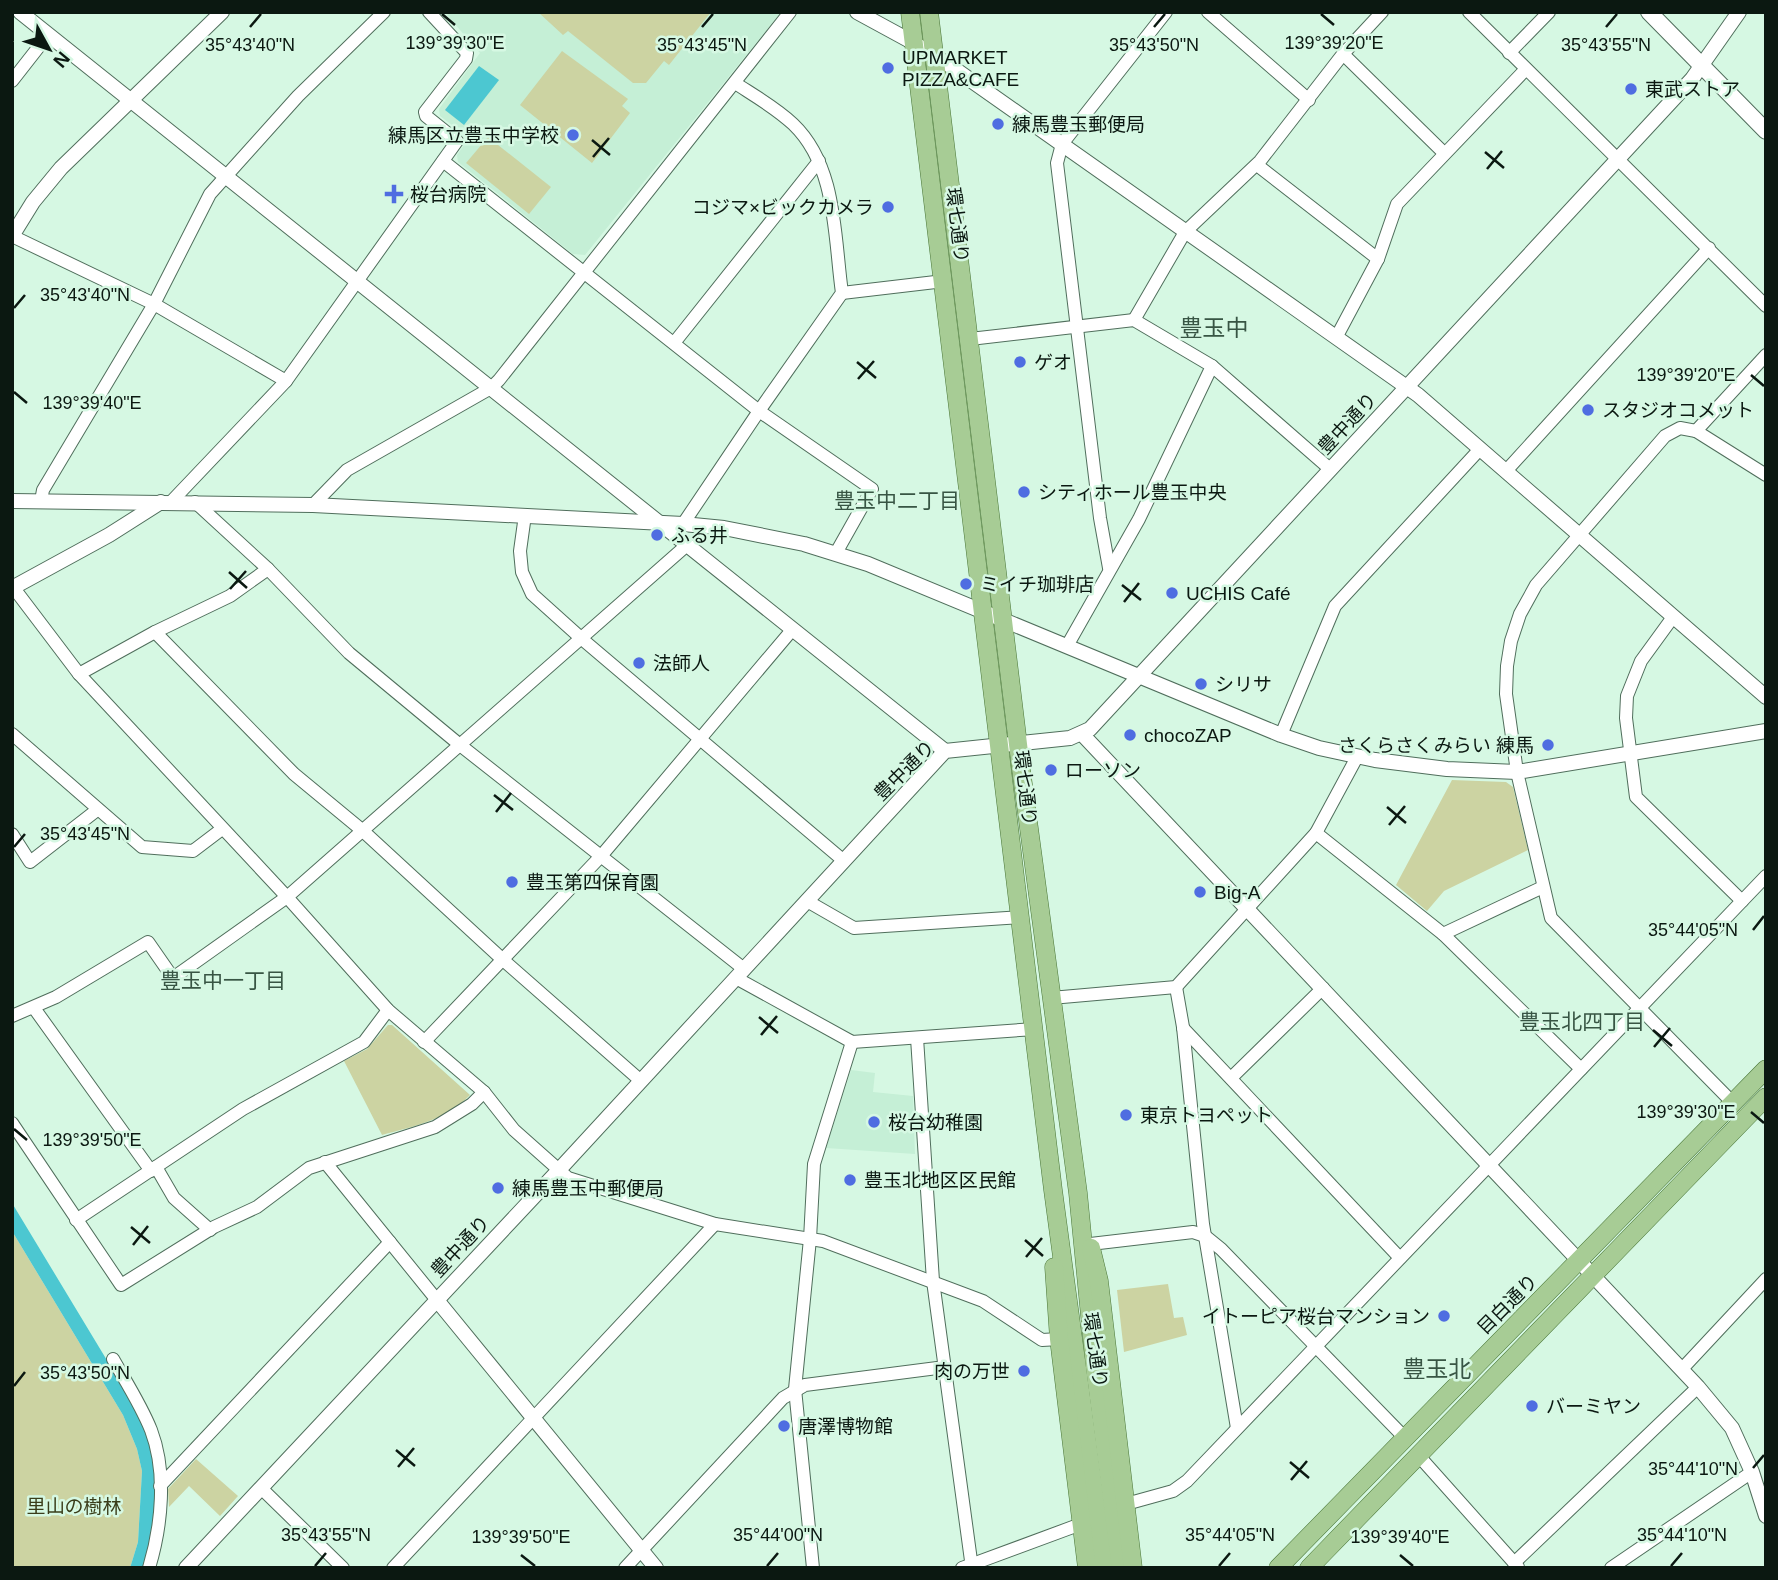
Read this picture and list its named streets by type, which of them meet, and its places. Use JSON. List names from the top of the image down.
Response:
{
  "streets": {
    "main road": ["環七通り", "目白通り"],
    "street": ["豊中通り"]
  },
  "crossings": [
    ["環七通り", "豊中通り"]
  ],
  "districts": [
    "豊玉中",
    "豊玉中二丁目",
    "豊玉中一丁目",
    "豊玉北四丁目",
    "豊玉北"
  ],
  "parks": ["里山の樹林"],
  "places": {
    "other": [
      "UPMARKET PIZZA&CAFE",
      "東武ストア",
      "練馬豊玉郵便局",
      "練馬区立豊玉中学校",
      "コジマ×ビックカメラ",
      "ゲオ",
      "スタジオコメット",
      "シティホール豊玉中央",
      "ふる井",
      "ミイチ珈琲店",
      "UCHIS Café",
      "法師人",
      "シリサ",
      "chocoZAP",
      "さくらさくみらい 練馬",
      "ローソン",
      "豊玉第四保育園",
      "Big-A",
      "東京トヨペット",
      "桜台幼稚園",
      "豊玉北地区区民館",
      "練馬豊玉中郵便局",
      "イトーピア桜台マンション",
      "肉の万世",
      "バーミヤン",
      "唐澤博物館"
    ],
    "health": ["桜台病院"]
  },
  "north": "bottom right",
  "coordinates": [
    "139°39'30\"E",
    "139°39'20\"E",
    "35°43'40\"N",
    "35°43'45\"N",
    "35°43'50\"N",
    "35°43'55\"N",
    "139°39'40\"E",
    "35°44'05\"N",
    "139°39'50\"E",
    "35°44'10\"N",
    "35°44'00\"N"
  ]
}
